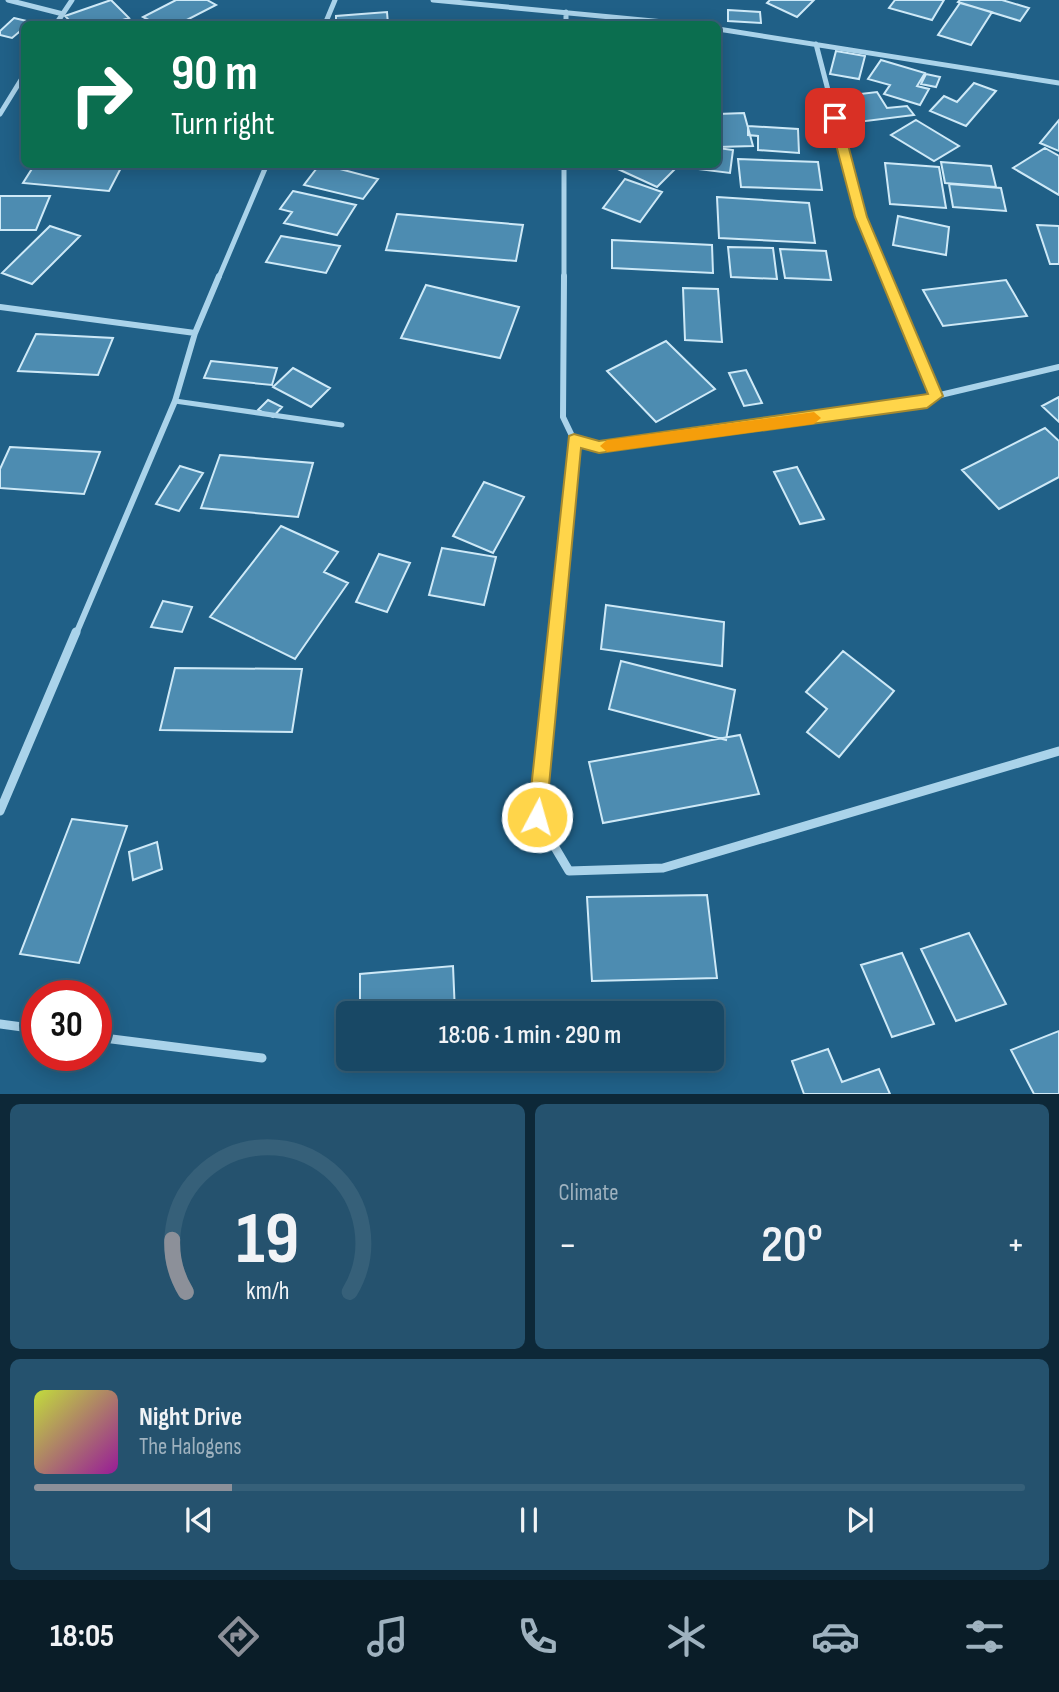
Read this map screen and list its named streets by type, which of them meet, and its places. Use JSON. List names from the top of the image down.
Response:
{
  "page": {
    "turn": ["90 m", "Turn right"],
    "limit": "30",
    "trip": "18:06 · 1 min · 290 m",
    "tile": "Climate",
    "heat": ["−", "20°", "+"],
    "song": ["Night Drive", "The Halogens"],
    "tabs": "18:05",
    "gauge": ["19", "km/h"]
  }
}
